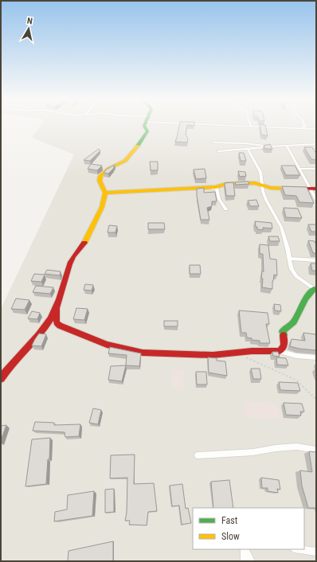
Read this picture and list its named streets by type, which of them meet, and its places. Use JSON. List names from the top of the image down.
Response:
{
  "legend": ["Fast", "Slow"],
  "north": "top"
}
